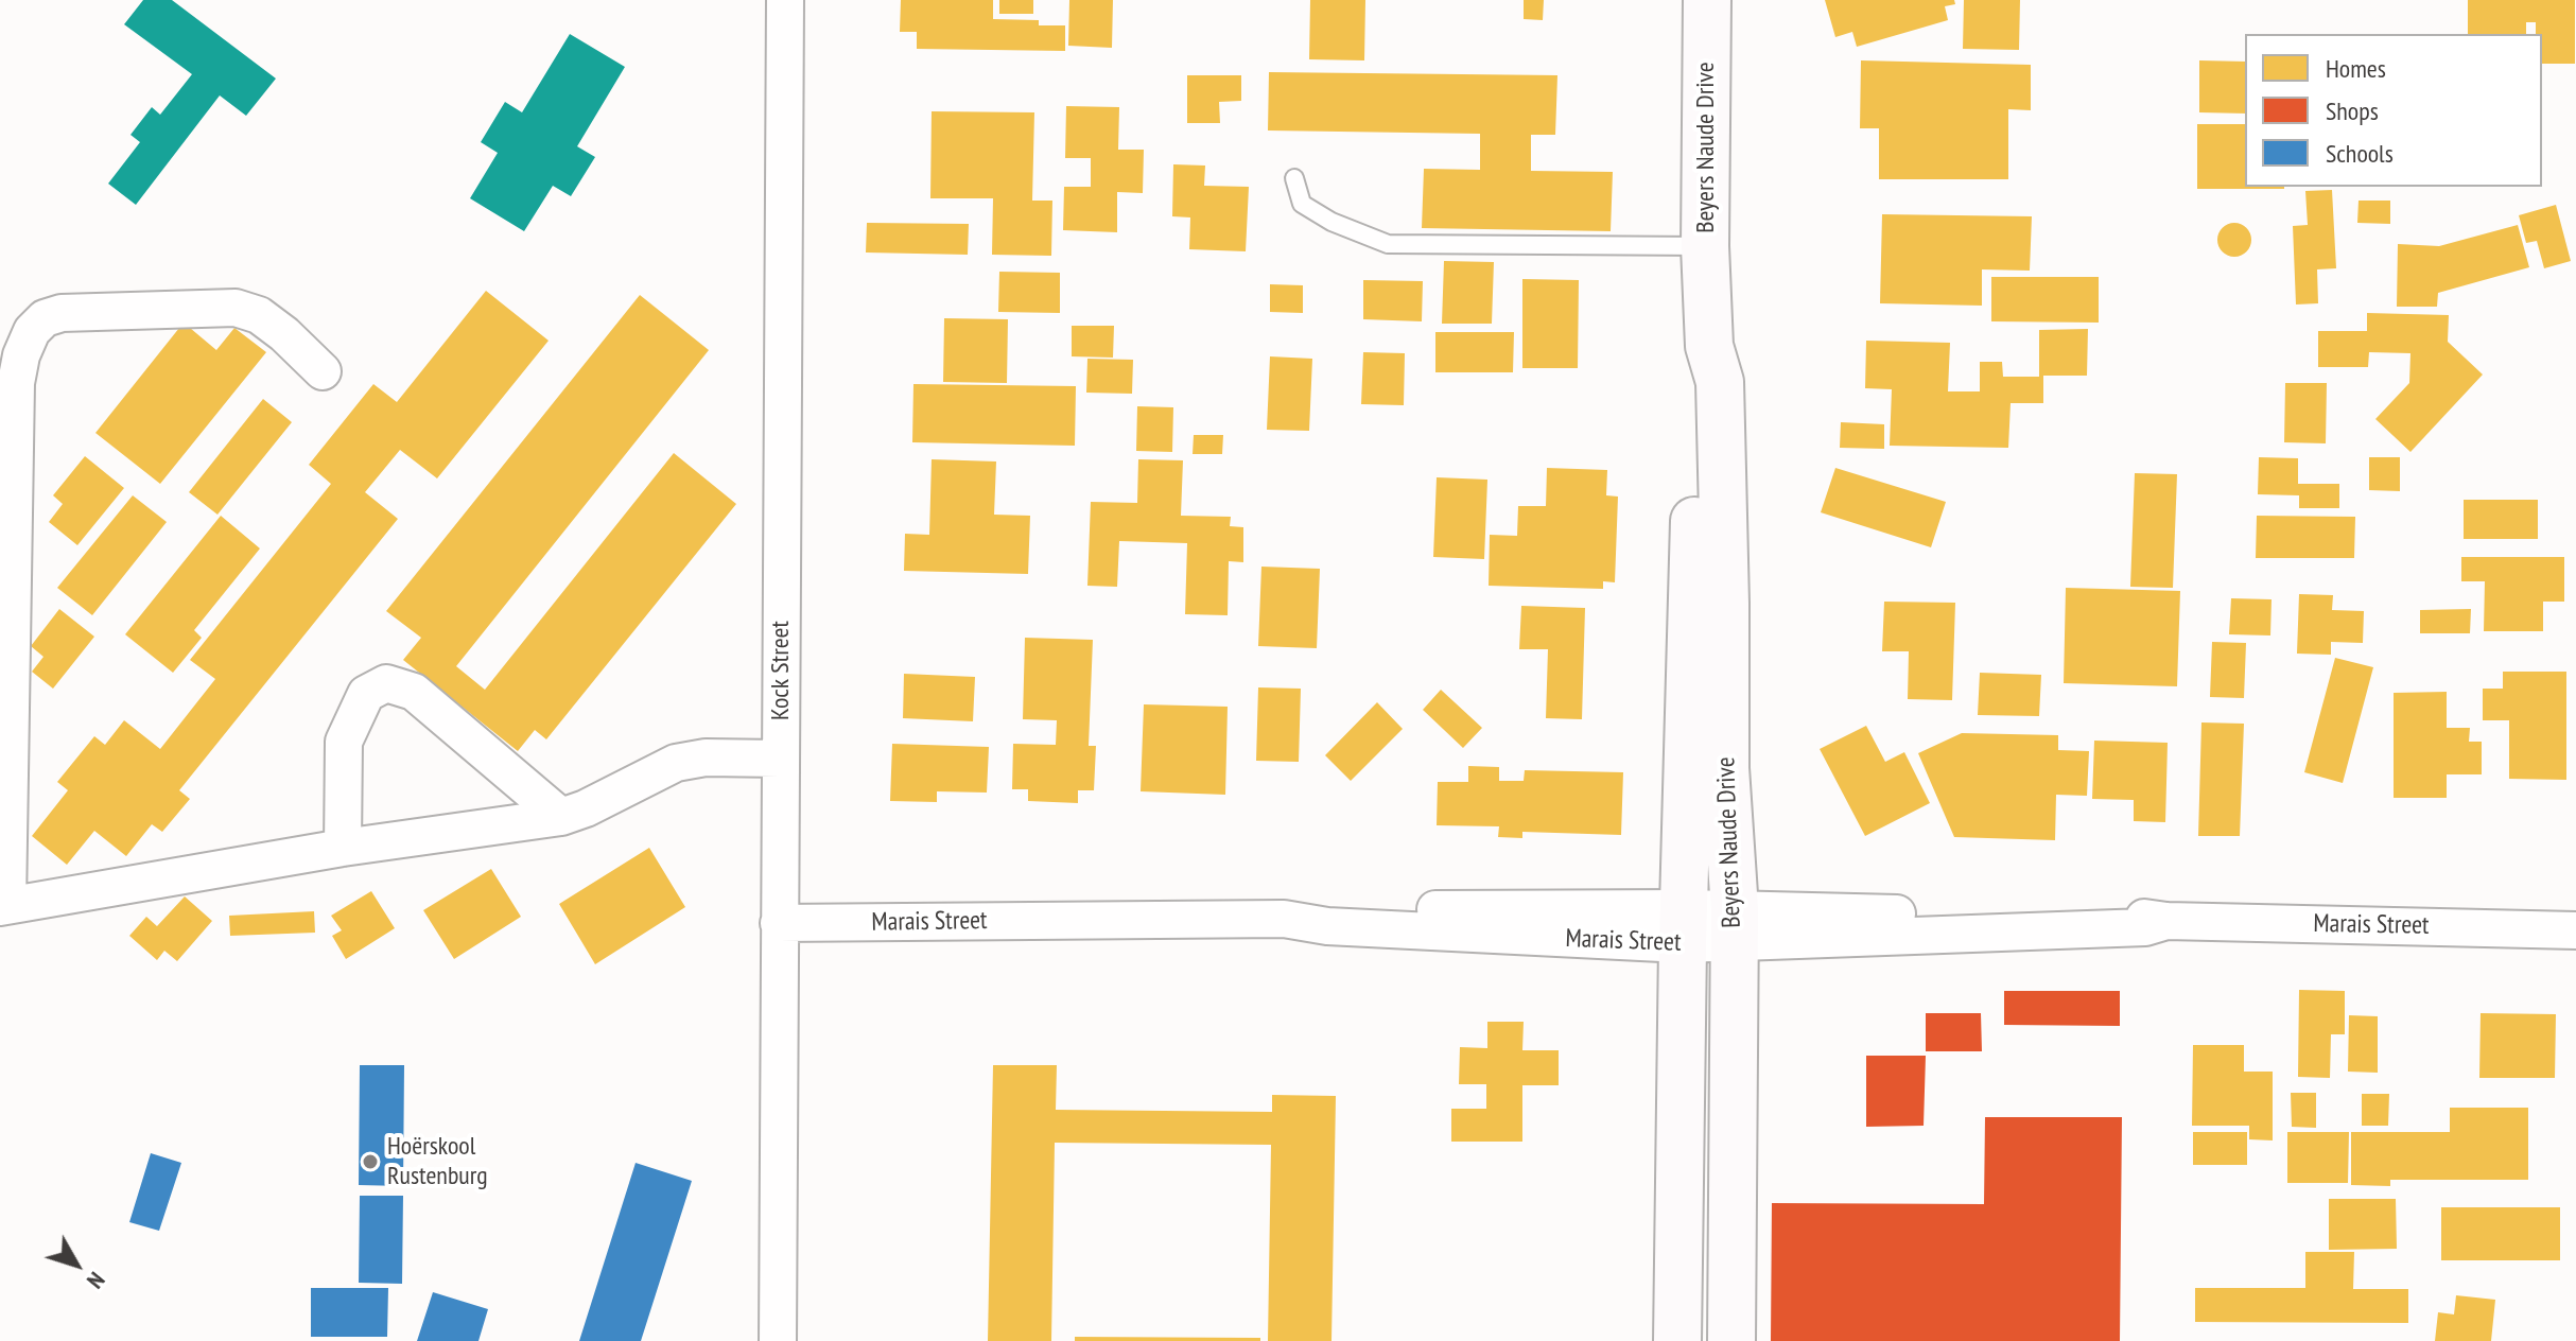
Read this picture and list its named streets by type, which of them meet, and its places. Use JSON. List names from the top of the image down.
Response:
{
  "streets": {
    "street": ["Beyers Naude Drive", "Kock Street", "Marais Street"]
  },
  "crossings": [
    ["Beyers Naude Drive", "Marais Street"],
    ["Kock Street", "Marais Street"]
  ],
  "places": ["Hoërskool Rustenburg"],
  "legend": ["Homes", "Shops", "Schools"],
  "north": "bottom right"
}
